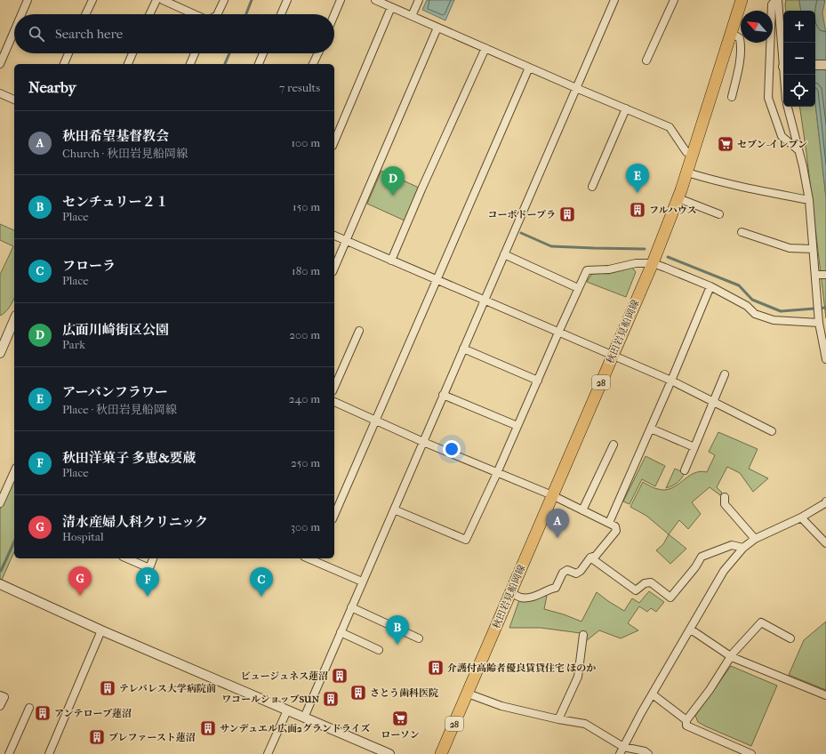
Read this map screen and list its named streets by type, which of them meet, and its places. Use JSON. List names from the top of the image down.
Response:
{
  "streets": {
    "main road": ["秋田岩見船岡線", "28"]
  },
  "places": {
    "supermarket": ["セブン-イレブン", "ローソン"],
    "building": [
      "フルハウス",
      "コーポドープラ",
      "介護付高齢者優良賃貸住宅 ほのか",
      "ビュージュネス蓮沼",
      "テレパレス大学病院前",
      "さとう歯科医院",
      "ワコールショップSUN",
      "アンテロープ蓮沼",
      "サンデュエル広面2グランドライズ",
      "プレファースト蓮沼"
    ]
  },
  "north": "top left",
  "page": {
    "map_buttons": ["+", "−"],
    "search": "Search here",
    "heading": ["Nearby", "7 results"],
    "list": [
      {
        "mark": "A",
        "name": "秋田希望基督教会",
        "note": "Church · 秋田岩見船岡線",
        "value": "100 m"
      },
      {
        "mark": "B",
        "name": "センチュリー２１",
        "note": "Place",
        "value": "150 m"
      },
      {
        "mark": "C",
        "name": "フローラ",
        "note": "Place",
        "value": "180 m"
      },
      {
        "mark": "D",
        "name": "広面川崎街区公園",
        "note": "Park",
        "value": "200 m"
      },
      {
        "mark": "E",
        "name": "アーバンフラワー",
        "note": "Place · 秋田岩見船岡線",
        "value": "240 m"
      },
      {
        "mark": "F",
        "name": "秋田洋菓子 多恵&要蔵",
        "note": "Place",
        "value": "250 m"
      },
      {
        "mark": "G",
        "name": "清水産婦人科クリニック",
        "note": "Hospital",
        "value": "300 m"
      }
    ],
    "pins": [
      "E",
      "D",
      "A",
      "G",
      "C",
      "F",
      "B"
    ]
  }
}
